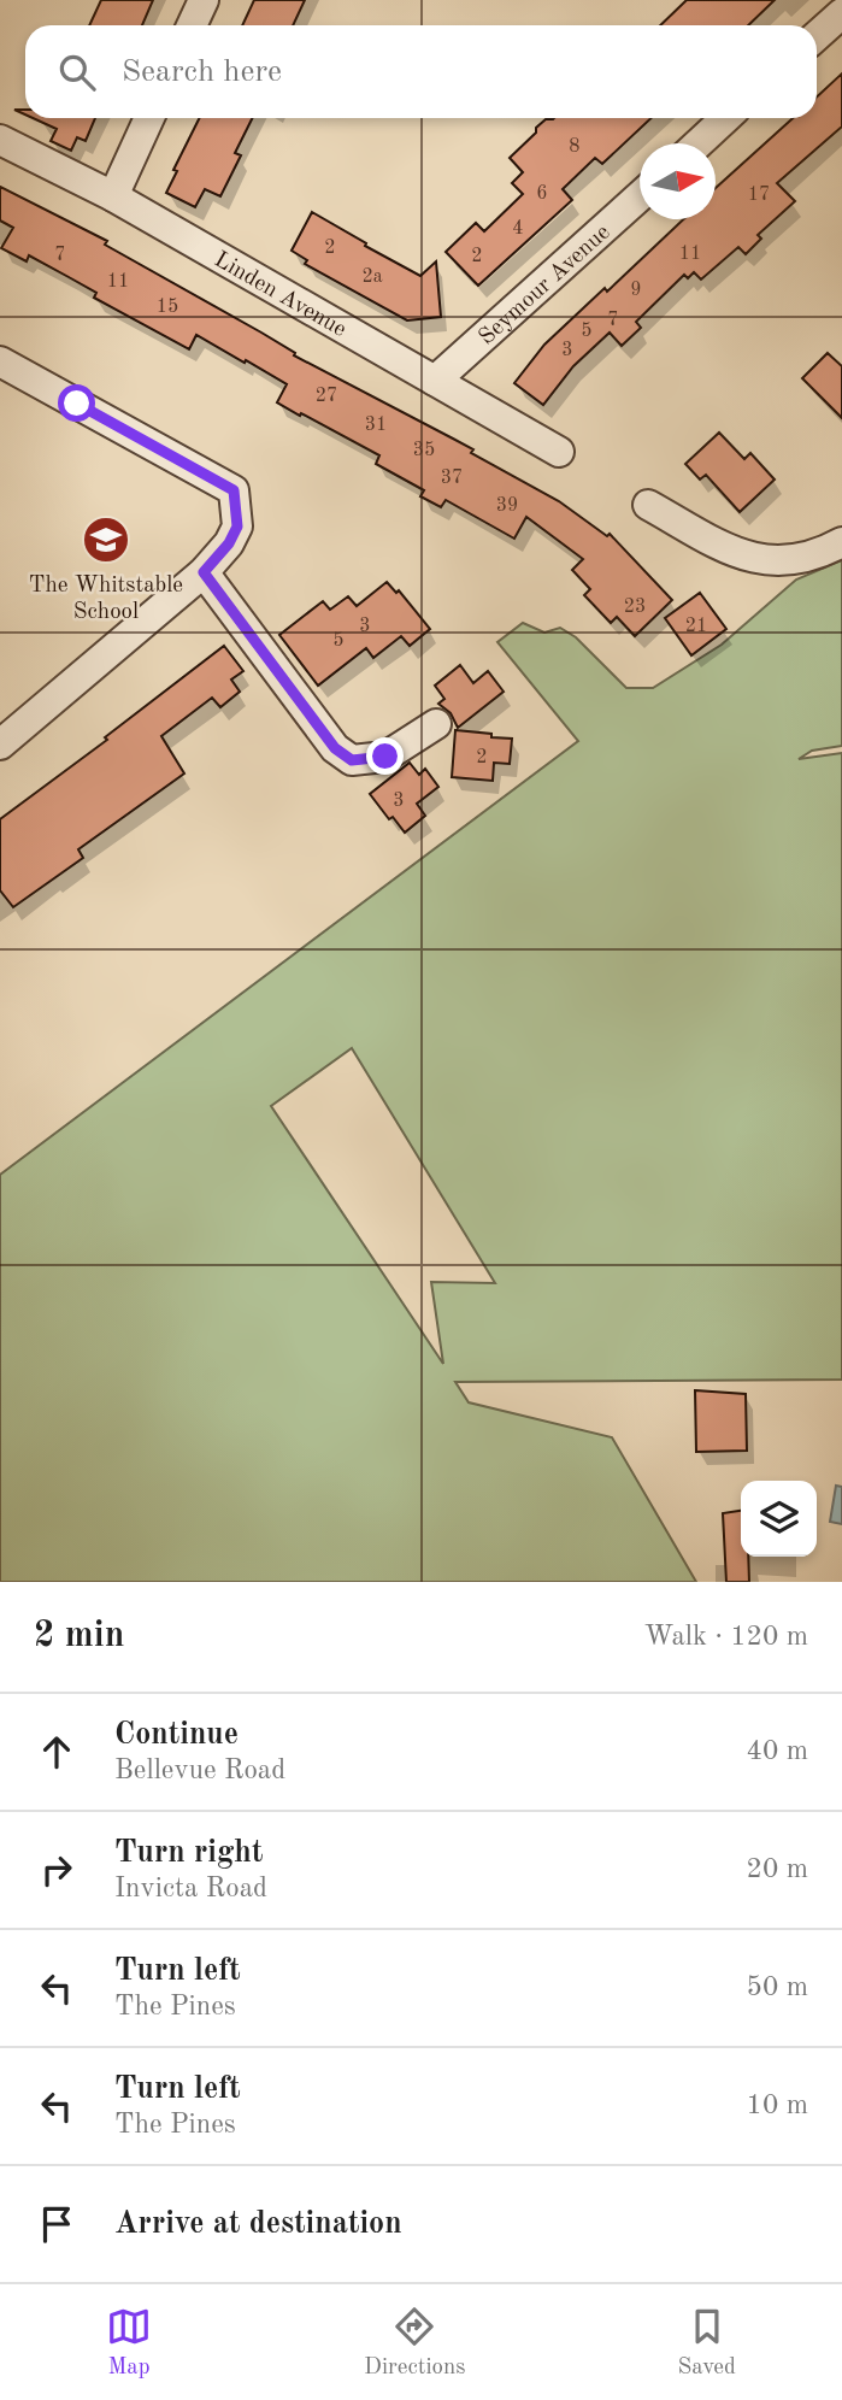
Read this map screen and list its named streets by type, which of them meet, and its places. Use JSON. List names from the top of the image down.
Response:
{
  "streets": {
    "street": ["Seymour Avenue", "Linden Avenue"]
  },
  "crossings": [
    ["Seymour Avenue", "Linden Avenue"]
  ],
  "places": {
    "school or university": ["The Whitstable School"]
  },
  "house_numbers": [
    "8",
    "6",
    "17",
    "4",
    "2",
    "11",
    "7",
    "2",
    "2a",
    "11",
    "9",
    "15",
    "7",
    "5",
    "3",
    "27",
    "31",
    "35",
    "37",
    "39",
    "23",
    "3",
    "21",
    "5",
    "2",
    "3"
  ],
  "north": "right",
  "page": {
    "search": "Search here",
    "heading": ["2 min", "Walk · 120 m"],
    "list": [
      ["Continue", "Bellevue Road", "40 m"],
      ["Turn right", "Invicta Road", "20 m"],
      ["Turn left", "The Pines", "50 m"],
      ["Turn left", "The Pines", "10 m"],
      "Arrive at destination"
    ],
    "nav": ["Map", "Directions", "Saved"]
  }
}
